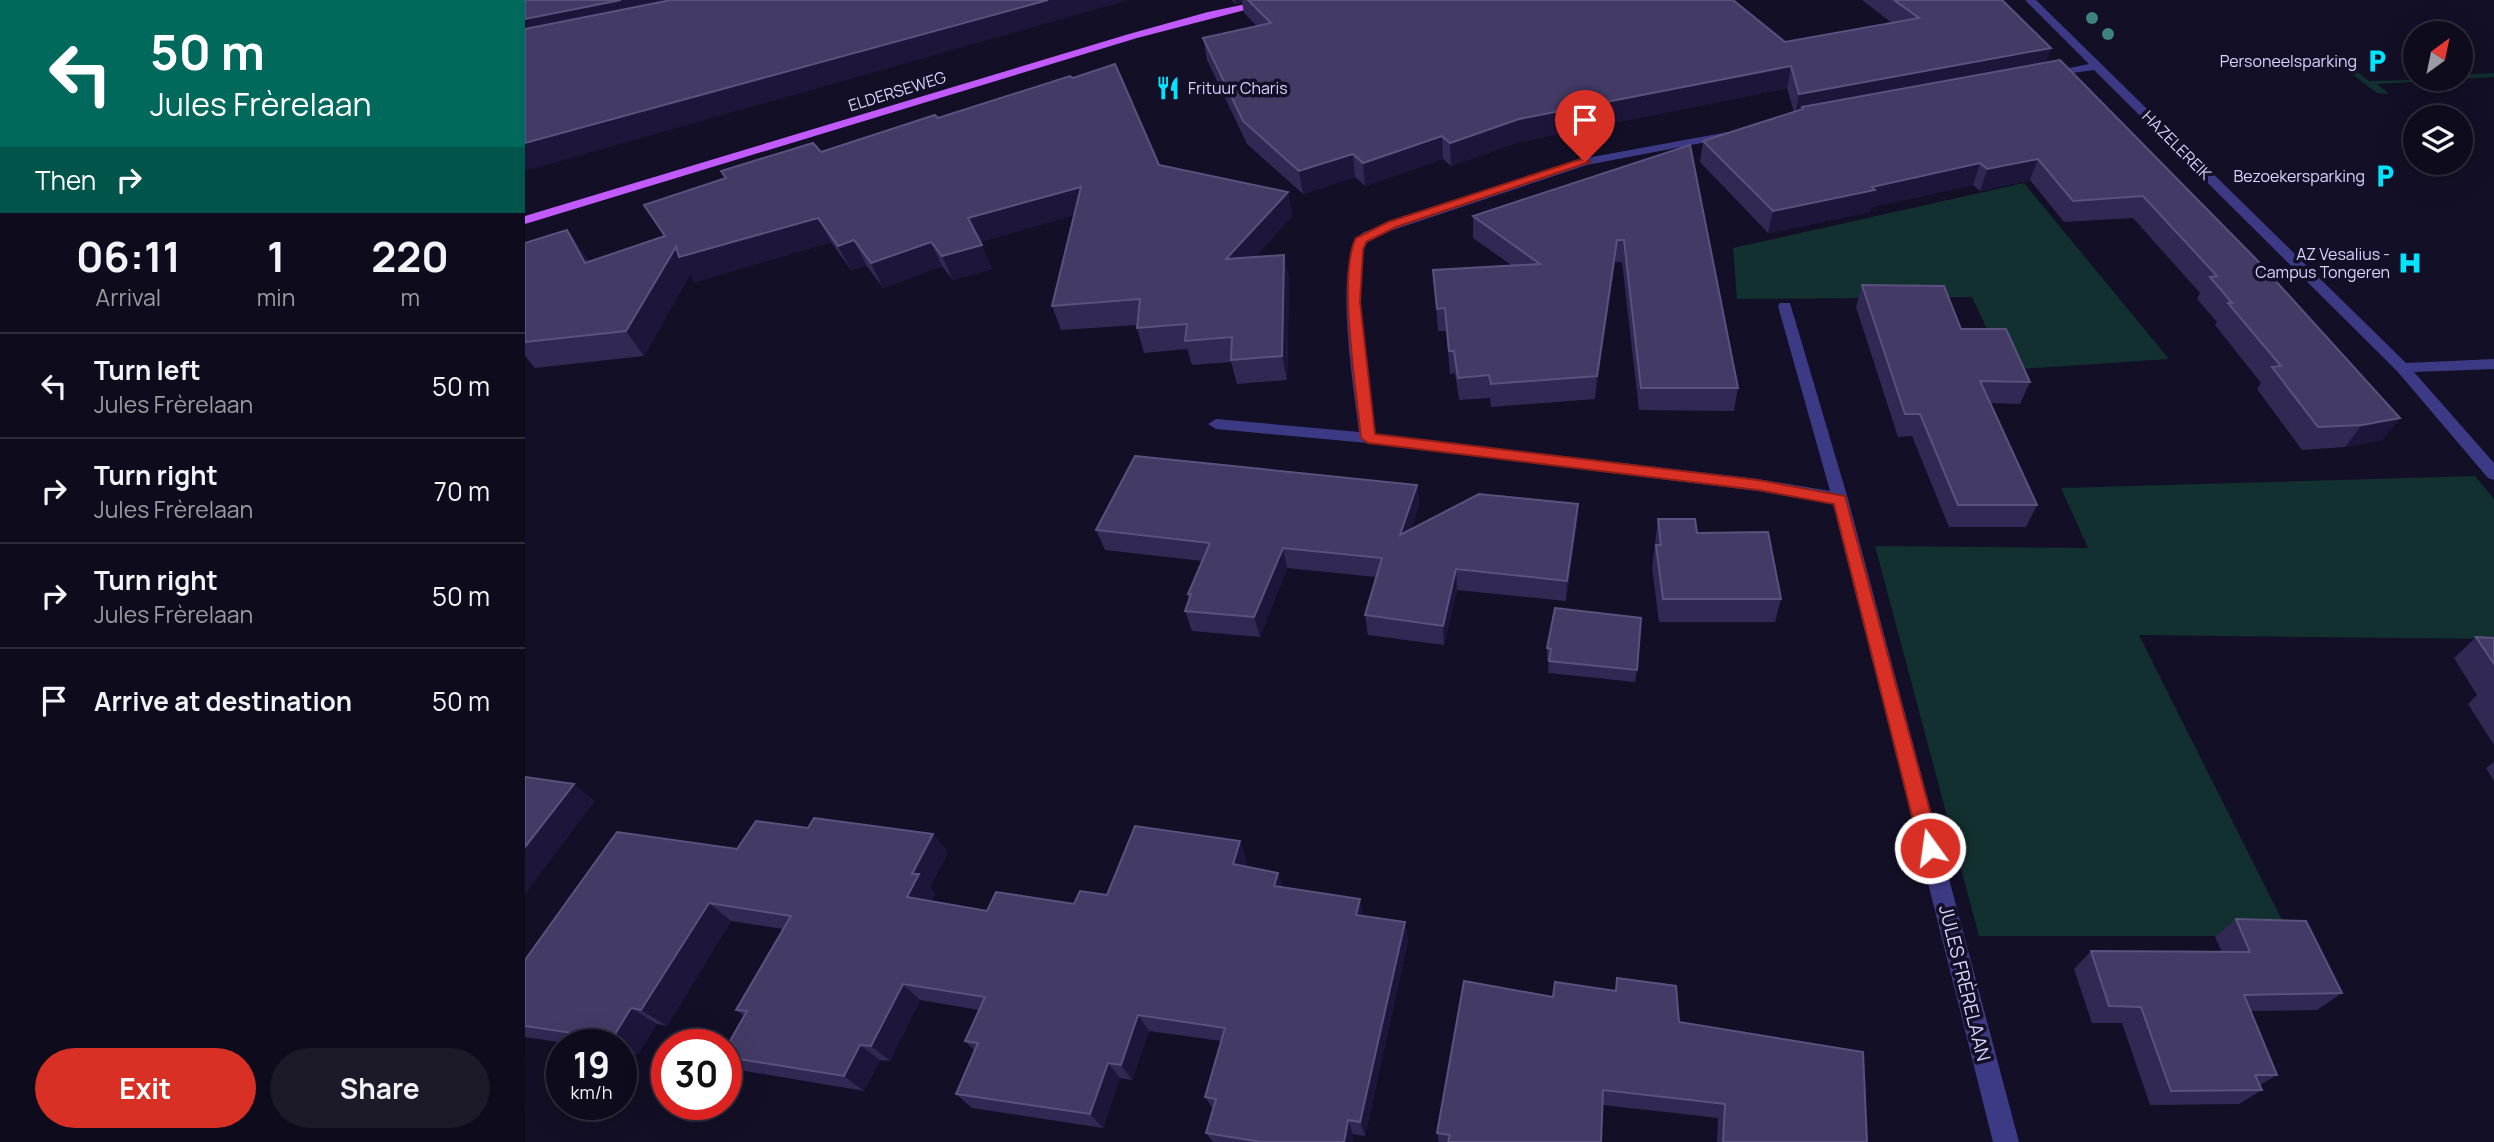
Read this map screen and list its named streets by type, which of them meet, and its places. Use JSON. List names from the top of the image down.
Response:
{
  "streets": {
    "main road": ["ELDERSEWEG"],
    "street": ["HAZELEREIK", "JULES FRÈRELAAN"]
  },
  "places": {
    "parking": ["Personeelsparking", "Bezoekersparking"],
    "restaurant": ["Frituur Charis"],
    "hospital": ["AZ Vesalius - Campus Tongeren"]
  },
  "north": "top right",
  "page": {
    "turn": ["50 m", "Jules Frèrelaan"],
    "then": "Then",
    "eta": [
      "06:11",
      "Arrival",
      "1",
      "min",
      "220",
      "m"
    ],
    "list": [
      {
        "name": "Turn left",
        "note": "Jules Frèrelaan",
        "value": "50 m"
      },
      {
        "name": "Turn right",
        "note": "Jules Frèrelaan",
        "value": "70 m"
      },
      {
        "name": "Turn right",
        "note": "Jules Frèrelaan",
        "value": "50 m"
      },
      {
        "name": "Arrive at destination",
        "value": "50 m"
      }
    ],
    "speed": "19 km/h",
    "limit": "30",
    "buttons": ["Exit", "Share"]
  }
}
